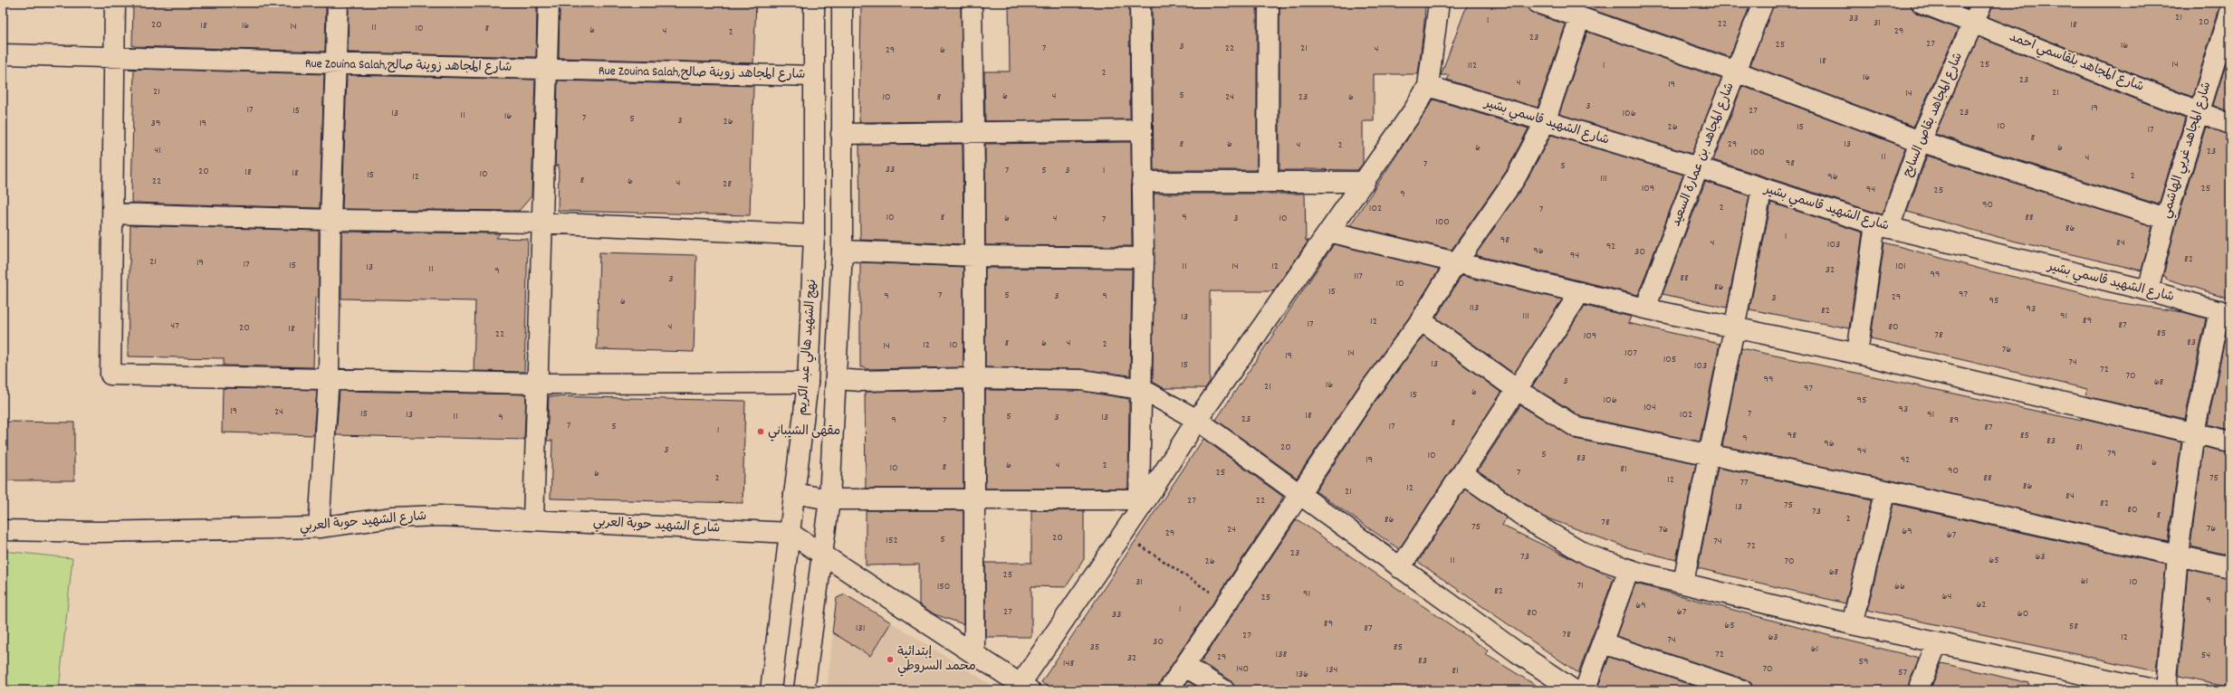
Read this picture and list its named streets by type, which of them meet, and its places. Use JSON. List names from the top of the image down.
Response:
{
  "streets": {
    "street": [
      "شارع المجاهد بلقاسمي احمد",
      "Rue Zouina Salah,شارع المجاهد زوينة صالح",
      "شارع المجاهد بقاص السايح",
      "شارع الشهيد قاسمي بشير",
      "شارع المجاهد غربي الهاشمي",
      "شارع المجاهد بن عمارة السعيد",
      "نهج الشهيد هالي عبد الكريم",
      "شارع الشهيد حوبة العربي"
    ]
  },
  "crossings": [
    ["شارع المجاهد بلقاسمي احمد", "شارع المجاهد بقاص السايح"],
    ["شارع المجاهد بلقاسمي احمد", "شارع المجاهد غربي الهاشمي"],
    ["Rue Zouina Salah,شارع المجاهد زوينة صالح", "نهج الشهيد هالي عبد الكريم"],
    ["شارع المجاهد بقاص السايح", "شارع الشهيد قاسمي بشير"],
    ["شارع الشهيد قاسمي بشير", "شارع المجاهد غربي الهاشمي"],
    ["شارع الشهيد قاسمي بشير", "شارع المجاهد بن عمارة السعيد"],
    ["نهج الشهيد هالي عبد الكريم", "شارع الشهيد حوبة العربي"]
  ],
  "places": ["مقهى الشيباني", "إبتدائية محمد السروطي"],
  "house_numbers": [
    "21",
    "33",
    "1",
    "20",
    "31",
    "22",
    "20",
    "18",
    "18",
    "16",
    "14",
    "11",
    "10",
    "8",
    "6",
    "4",
    "29",
    "2",
    "23",
    "27",
    "25",
    "16",
    "3",
    "7",
    "22",
    "21",
    "4",
    "29",
    "6",
    "18",
    "25",
    "14",
    "112",
    "1",
    "2",
    "16",
    "23",
    "4",
    "19",
    "21",
    "21",
    "14",
    "5",
    "6",
    "4",
    "10",
    "8",
    "24",
    "23",
    "6",
    "3",
    "19",
    "17",
    "15",
    "27",
    "23",
    "13",
    "106",
    "11",
    "16",
    "7",
    "5",
    "3",
    "26",
    "39",
    "19",
    "10",
    "26",
    "15",
    "17",
    "8",
    "8",
    "6",
    "29",
    "13",
    "4",
    "2",
    "6",
    "6",
    "41",
    "23",
    "100",
    "11",
    "4",
    "98",
    "7",
    "5",
    "33",
    "7",
    "5",
    "3",
    "1",
    "20",
    "18",
    "18",
    "10",
    "15",
    "2",
    "12",
    "96",
    "111",
    "8",
    "22",
    "6",
    "4",
    "28",
    "109",
    "25",
    "94",
    "25",
    "9",
    "90",
    "2",
    "102",
    "7",
    "10",
    "8",
    "9",
    "88",
    "6",
    "4",
    "3",
    "10",
    "7",
    "100",
    "86",
    "1",
    "98",
    "4",
    "84",
    "103",
    "92",
    "96",
    "30",
    "94",
    "82",
    "21",
    "19",
    "17",
    "15",
    "11",
    "14",
    "12",
    "101",
    "13",
    "11",
    "32",
    "9",
    "99",
    "117",
    "88",
    "3",
    "10",
    "86",
    "15",
    "97",
    "7",
    "5",
    "9",
    "3",
    "9",
    "29",
    "3",
    "95",
    "6",
    "113",
    "93",
    "82",
    "111",
    "91",
    "13",
    "89",
    "12",
    "17",
    "87",
    "47",
    "4",
    "80",
    "20",
    "18",
    "85",
    "22",
    "78",
    "109",
    "83",
    "8",
    "6",
    "4",
    "2",
    "12",
    "10",
    "14",
    "76",
    "14",
    "107",
    "19",
    "105",
    "74",
    "13",
    "15",
    "103",
    "72",
    "70",
    "99",
    "3",
    "68",
    "16",
    "21",
    "97",
    "6",
    "15",
    "106",
    "95",
    "104",
    "93",
    "19",
    "24",
    "15",
    "7",
    "13",
    "102",
    "91",
    "18",
    "11",
    "5",
    "9",
    "3",
    "13",
    "23",
    "9",
    "7",
    "89",
    "8",
    "7",
    "5",
    "17",
    "87",
    "1",
    "98",
    "85",
    "9",
    "83",
    "96",
    "20",
    "81",
    "3",
    "94",
    "79",
    "5",
    "10",
    "83",
    "19",
    "92",
    "6",
    "6",
    "4",
    "2",
    "8",
    "10",
    "81",
    "90",
    "25",
    "7",
    "6",
    "2",
    "88",
    "75",
    "12",
    "77",
    "86",
    "12",
    "21",
    "84",
    "27",
    "22",
    "82",
    "75",
    "13",
    "80",
    "73",
    "8",
    "2",
    "86",
    "78",
    "75",
    "76",
    "24",
    "76",
    "69",
    "29",
    "67",
    "20",
    "5",
    "152",
    "74",
    "72",
    "23",
    "73",
    "63",
    "11",
    "65",
    "26",
    "70",
    "68",
    "25",
    "61",
    "31",
    "10",
    "71",
    "150",
    "66",
    "82",
    "91",
    "64",
    "25",
    "9",
    "62",
    "69",
    "1",
    "27",
    "67",
    "80",
    "60",
    "33",
    "89",
    "65",
    "58",
    "131",
    "87",
    "78",
    "27",
    "63",
    "12",
    "74",
    "30",
    "35",
    "85",
    "61",
    "138",
    "72",
    "54",
    "29",
    "32",
    "83",
    "59",
    "148",
    "140",
    "70",
    "134",
    "81",
    "57",
    "136"
  ]
}
